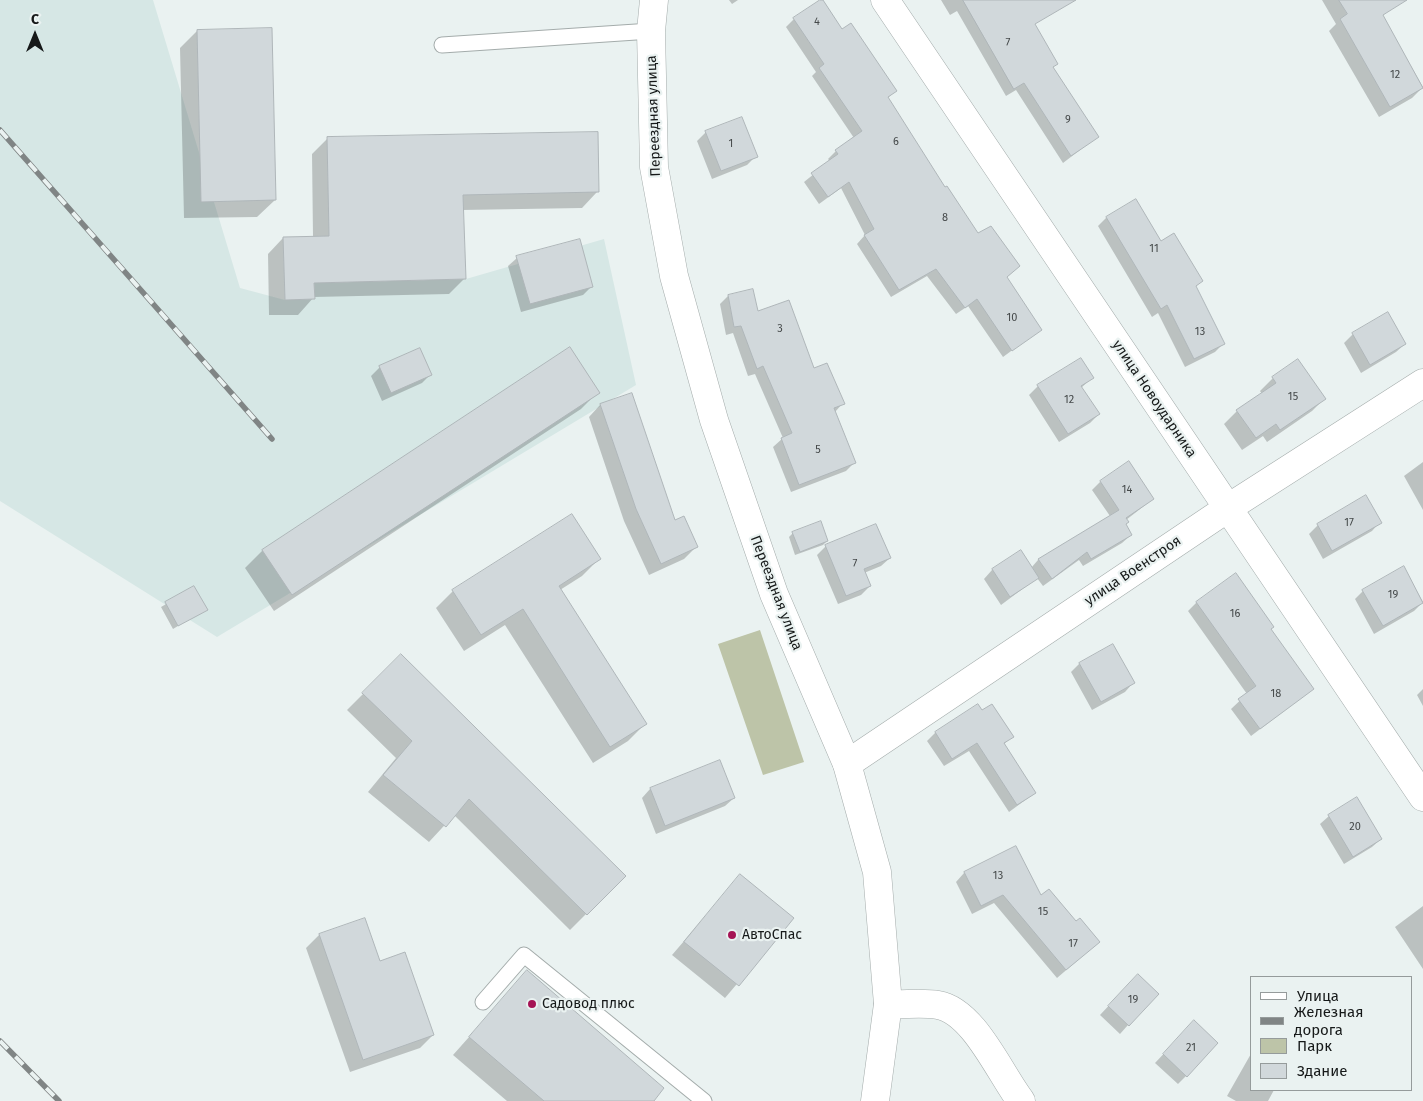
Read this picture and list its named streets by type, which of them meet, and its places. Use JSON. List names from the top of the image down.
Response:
{
  "streets": {
    "street": ["Переездная улица", "улица Новоударника", "улица Военстроя"]
  },
  "crossings": [
    ["Переездная улица", "улица Военстроя"],
    ["улица Новоударника", "улица Военстроя"]
  ],
  "places": ["АвтоСпас", "Садовод плюс"],
  "house_numbers": [
    "4",
    "7",
    "12",
    "9",
    "6",
    "1",
    "8",
    "11",
    "10",
    "3",
    "13",
    "15",
    "12",
    "5",
    "14",
    "17",
    "7",
    "19",
    "16",
    "18",
    "20",
    "13",
    "15",
    "17",
    "19",
    "21"
  ],
  "legend": [
    "Улица",
    "Железная дорога",
    "Парк",
    "Здание"
  ],
  "north": "top"
}
